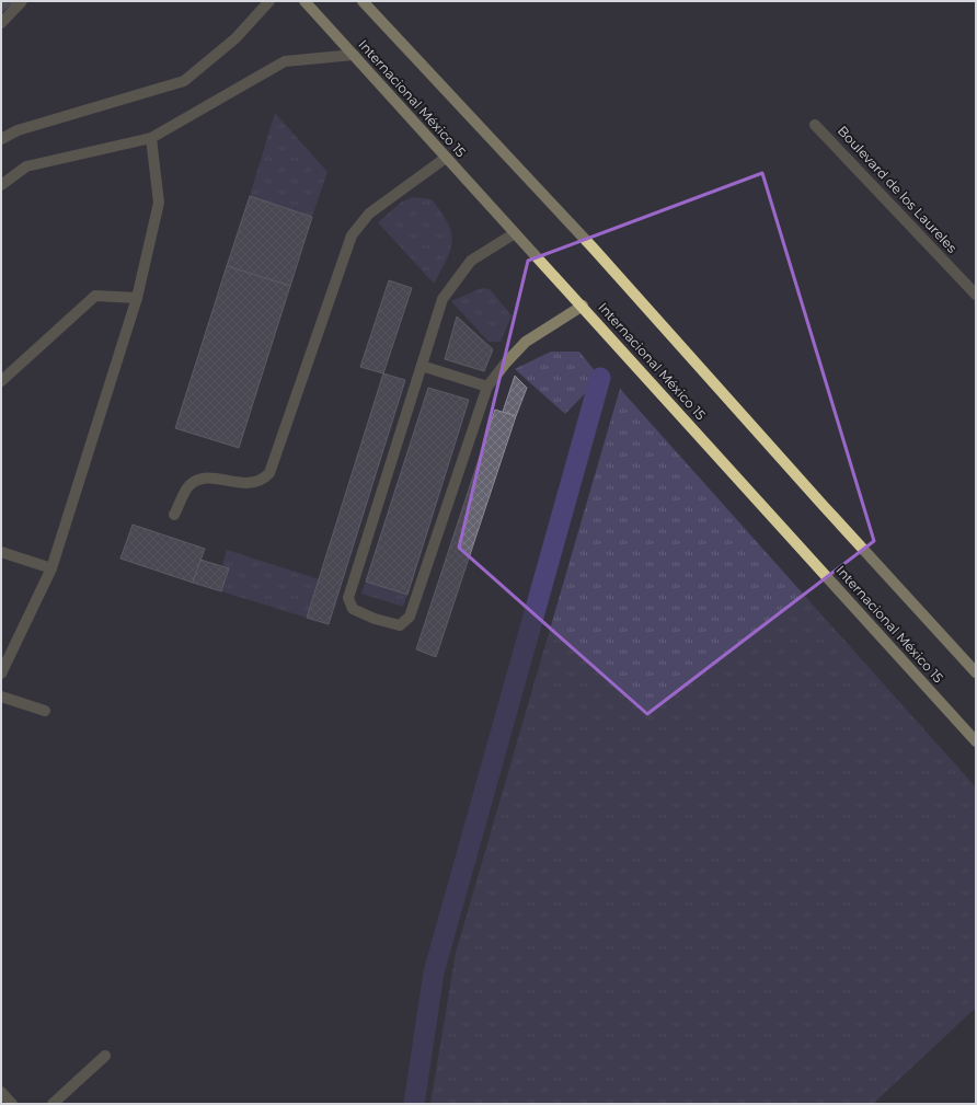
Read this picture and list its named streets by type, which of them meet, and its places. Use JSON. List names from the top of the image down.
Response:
{
  "streets": {
    "main road": ["Internacional México 15"],
    "street": ["Boulevard de los Laureles"]
  }
}
